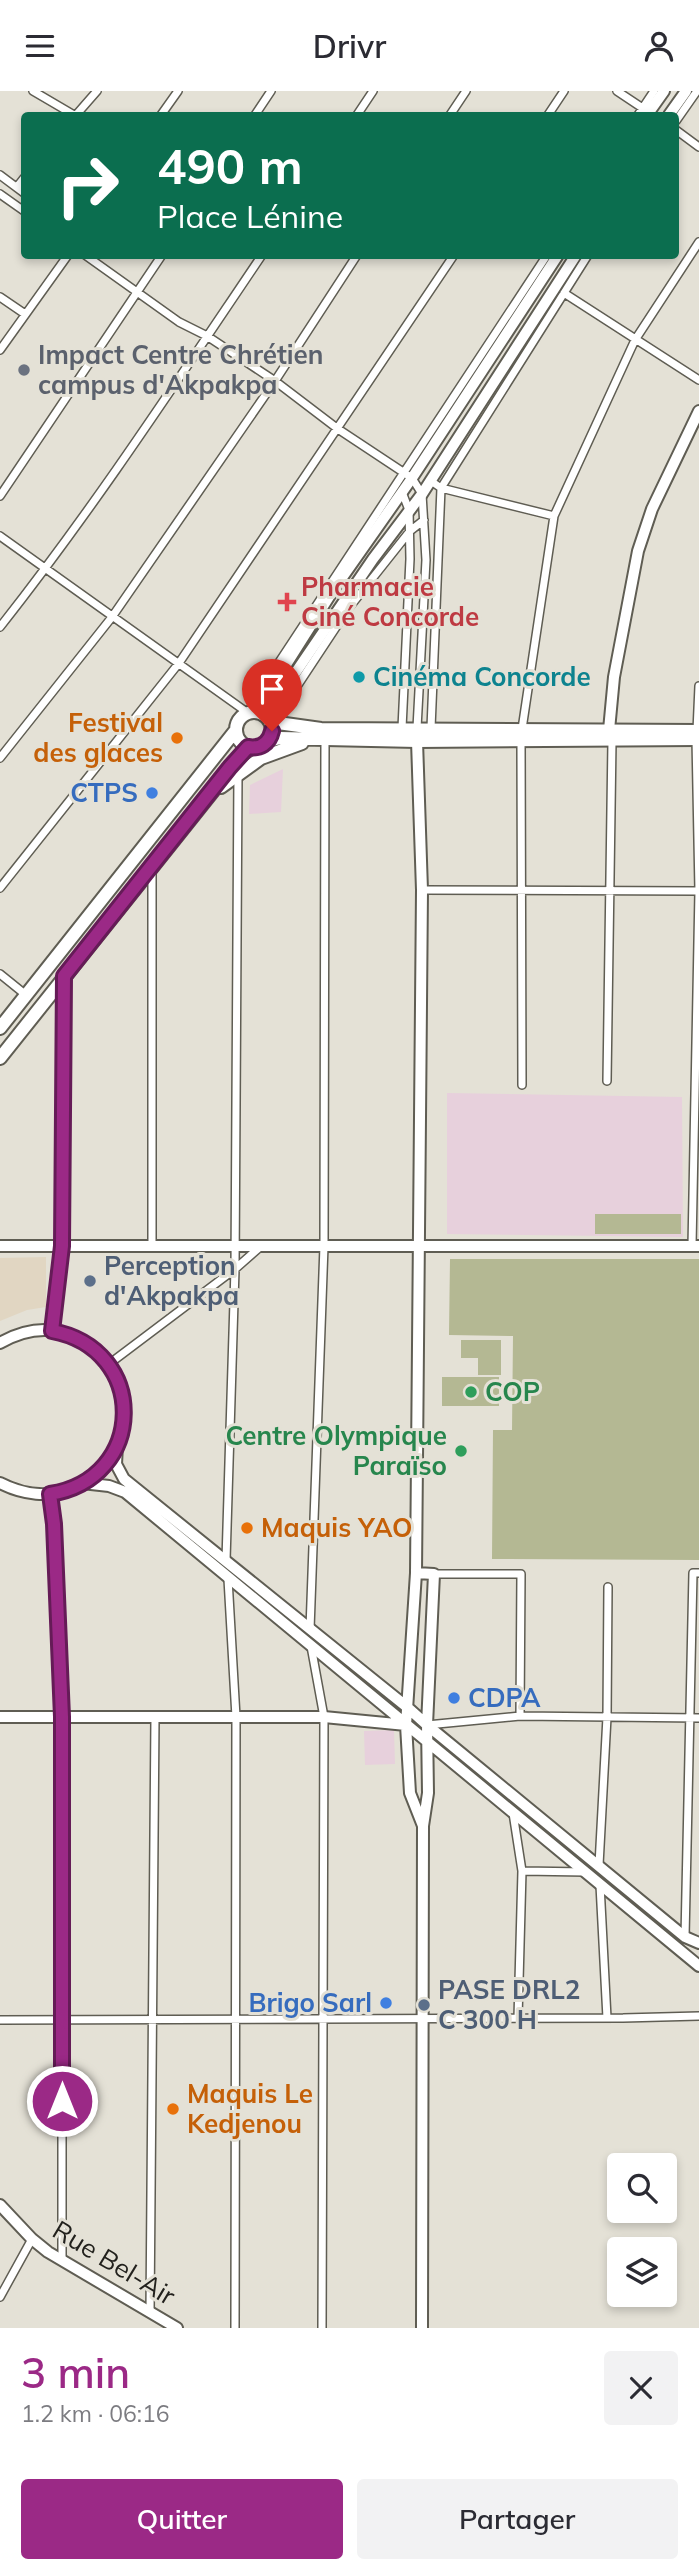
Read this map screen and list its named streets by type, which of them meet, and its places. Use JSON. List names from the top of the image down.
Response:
{
  "streets": {
    "street": ["Rue Bel-Air"]
  },
  "places": {
    "other": [
      "Impact Centre Chrétien campus d'Akpakpa",
      "Cinéma Concorde",
      "Festival des glaces",
      "CTPS",
      "Perception d'Akpakpa",
      "COP",
      "Centre Olympique Paraïso",
      "Maquis YAO",
      "CDPA",
      "Brigo Sarl",
      "PASE DRL2 C 300 H",
      "Maquis Le Kedjenou"
    ],
    "health": ["Pharmacie Ciné Concorde"]
  },
  "page": {
    "header": "Drivr",
    "turn": ["490 m", "Place Lénine"],
    "heading": ["3 min", "1.2 km · 06:16"],
    "buttons": ["Quitter", "Partager"]
  }
}
